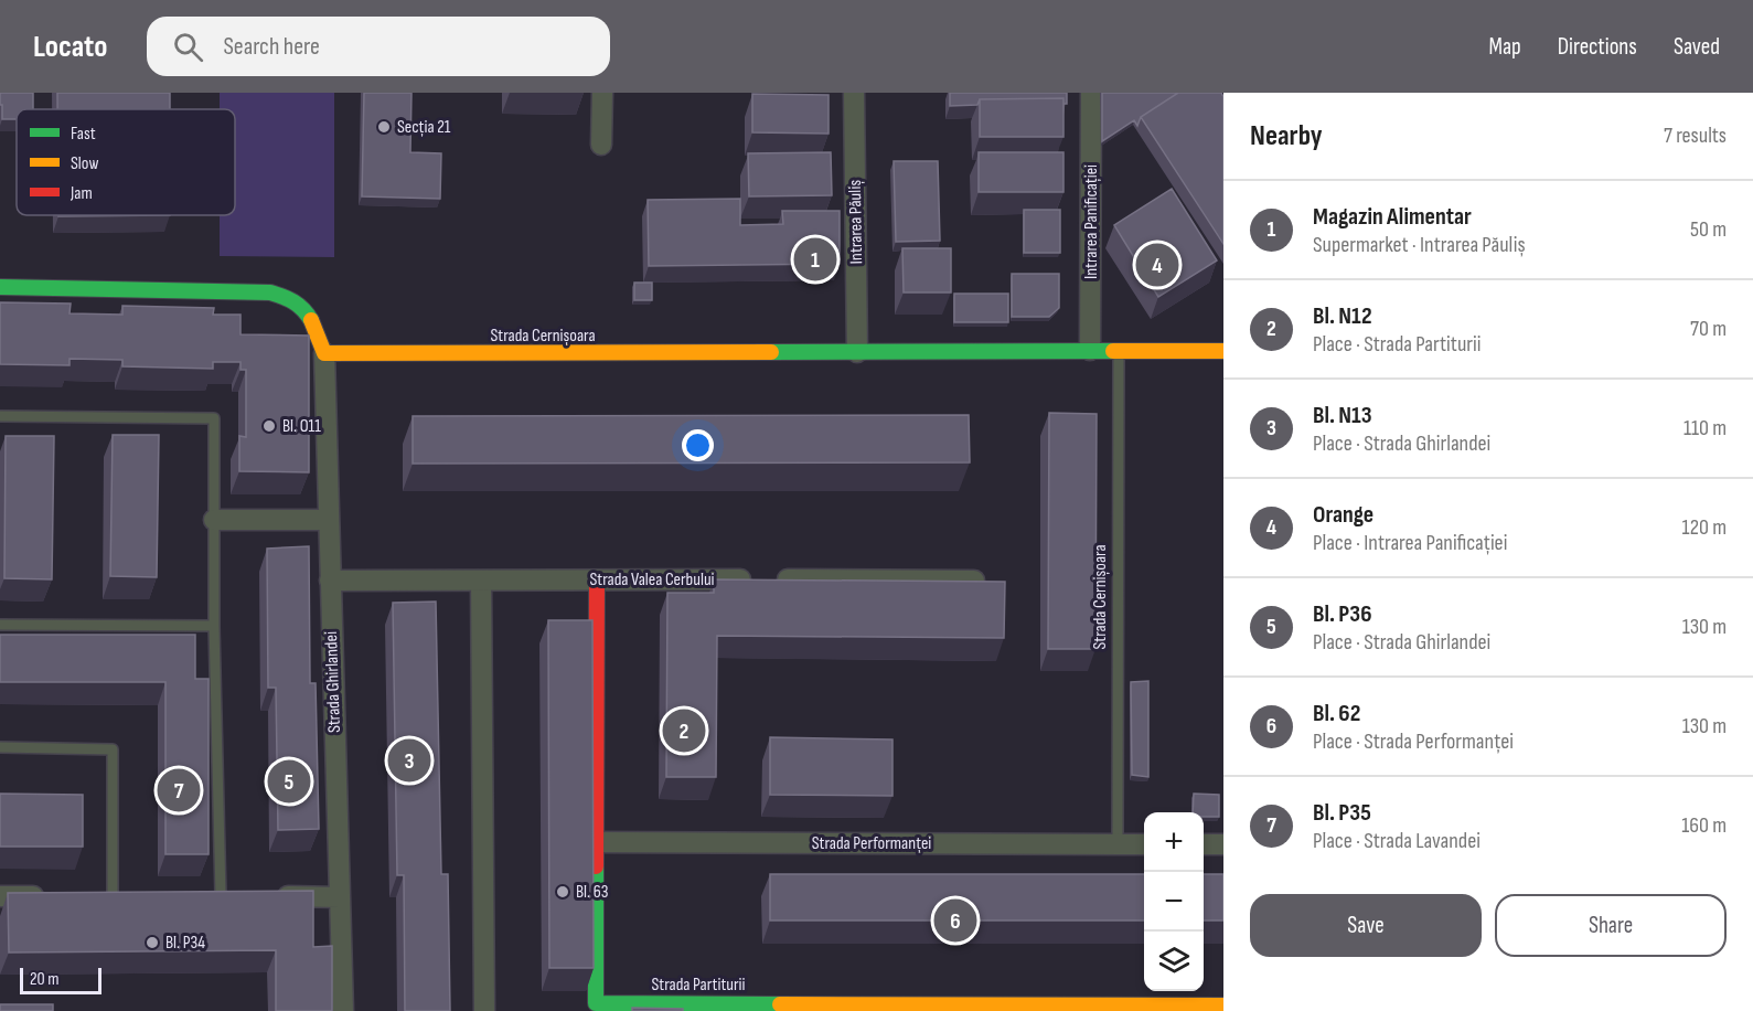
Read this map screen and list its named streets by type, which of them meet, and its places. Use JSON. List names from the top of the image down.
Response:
{
  "streets": {
    "street": [
      "Intrarea Păuliș",
      "Intrarea Panificației",
      "Strada Cernișoara",
      "Strada Valea Cerbului",
      "Strada Ghirlandei",
      "Strada Performanței",
      "Strada Partiturii"
    ]
  },
  "crossings": [
    ["Intrarea Păuliș", "Strada Cernișoara"],
    ["Intrarea Panificației", "Strada Cernișoara"],
    ["Strada Cernișoara", "Strada Ghirlandei"],
    ["Strada Cernișoara", "Strada Performanței"],
    ["Strada Valea Cerbului", "Strada Ghirlandei"],
    ["Strada Valea Cerbului", "Strada Partiturii"],
    ["Strada Performanței", "Strada Partiturii"]
  ],
  "places": [
    "Secția 21",
    "Bl. O11",
    "Bl. 63",
    "Bl. P34"
  ],
  "legend": ["Fast", "Slow", "Jam"],
  "scale_bar": "20 m",
  "page": {
    "header": "Locato",
    "search": "Search here",
    "nav": ["Map", "Directions", "Saved"],
    "heading": ["Nearby", "7 results"],
    "list": [
      {
        "mark": "1",
        "name": "Magazin Alimentar",
        "note": "Supermarket · Intrarea Păuliș",
        "value": "50 m"
      },
      {
        "mark": "2",
        "name": "Bl. N12",
        "note": "Place · Strada Partiturii",
        "value": "70 m"
      },
      {
        "mark": "3",
        "name": "Bl. N13",
        "note": "Place · Strada Ghirlandei",
        "value": "110 m"
      },
      {
        "mark": "4",
        "name": "Orange",
        "note": "Place · Intrarea Panificației",
        "value": "120 m"
      },
      {
        "mark": "5",
        "name": "Bl. P36",
        "note": "Place · Strada Ghirlandei",
        "value": "130 m"
      },
      {
        "mark": "6",
        "name": "Bl. 62",
        "note": "Place · Strada Performanței",
        "value": "130 m"
      },
      {
        "mark": "7",
        "name": "Bl. P35",
        "note": "Place · Strada Lavandei",
        "value": "160 m"
      }
    ],
    "pins": [
      "1",
      "4",
      "2",
      "3",
      "5",
      "7",
      "6"
    ],
    "map_buttons": ["+", "−"],
    "buttons": ["Save", "Share"],
    "scale": "20 m"
  }
}
